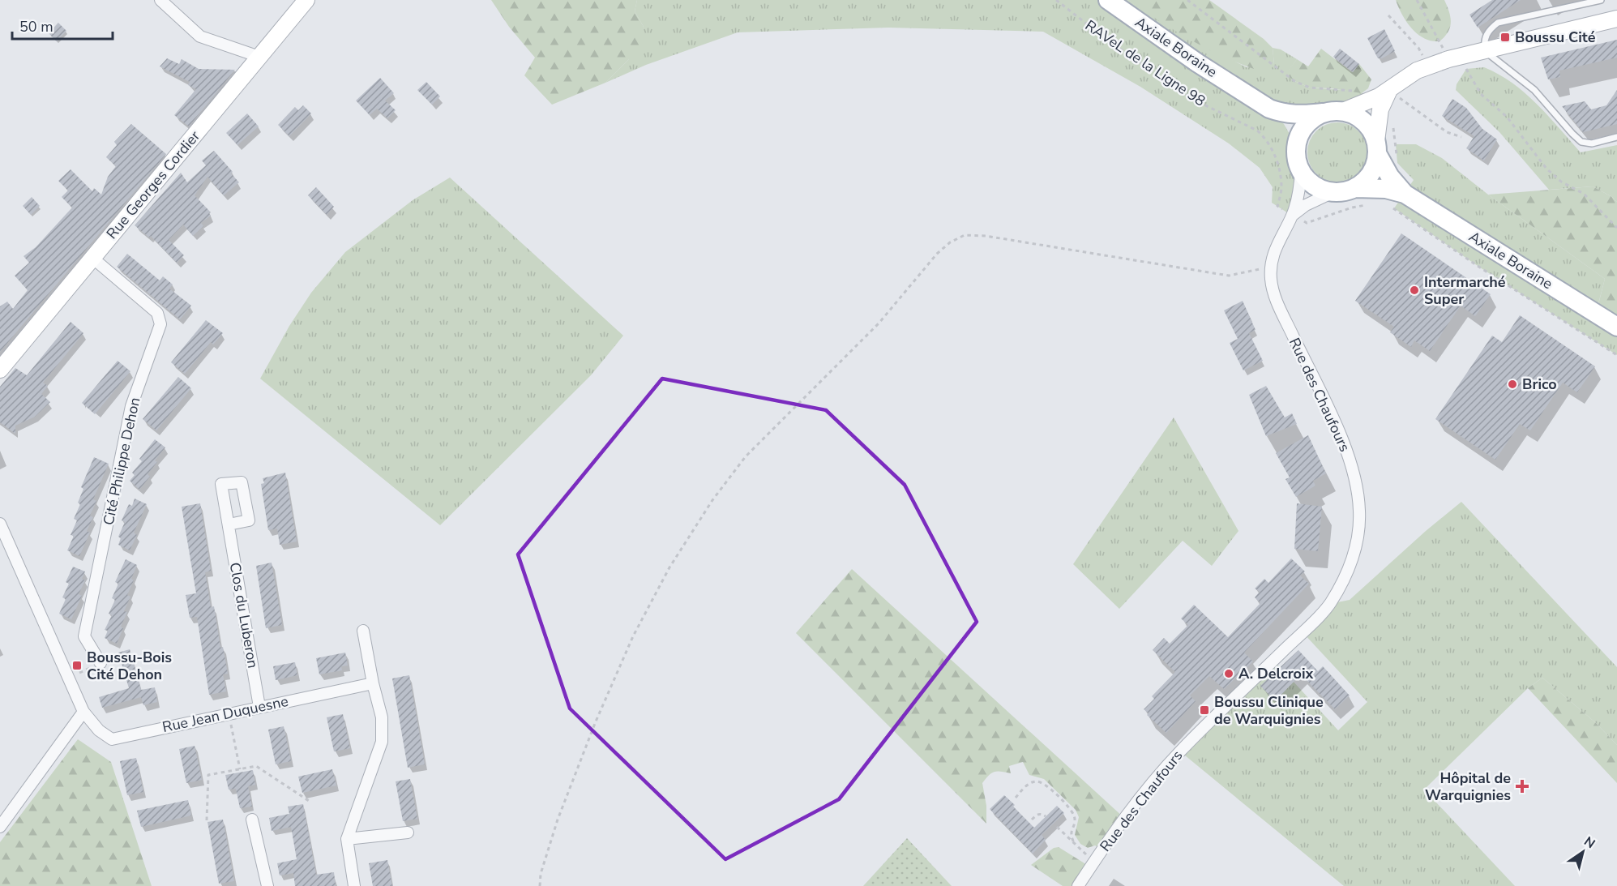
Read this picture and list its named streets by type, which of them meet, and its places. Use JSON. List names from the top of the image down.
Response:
{
  "streets": {
    "main road": ["Axiale Boraine"],
    "street": [
      "Rue Georges Cordier",
      "Rue des Chaufours",
      "Cité Philippe Dehon",
      "Clos du Luberon",
      "Rue Jean Duquesne"
    ],
    "path": ["RAVeL de la Ligne 98"]
  },
  "crossings": [
    ["Axiale Boraine", "Rue des Chaufours"],
    ["RAVeL de la Ligne 98", "Rue des Chaufours"],
    ["Rue Georges Cordier", "Cité Philippe Dehon"],
    ["Clos du Luberon", "Rue Jean Duquesne"]
  ],
  "places": {
    "transit": ["Boussu Cité", "Boussu-Bois Cité Dehon", "Boussu Clinique de Warquignies"],
    "other": ["Intermarché Super", "Brico", "A. Delcroix"],
    "health": ["Hôpital de Warquignies"]
  },
  "scale_bar": "50 m",
  "north": "top right"
}
